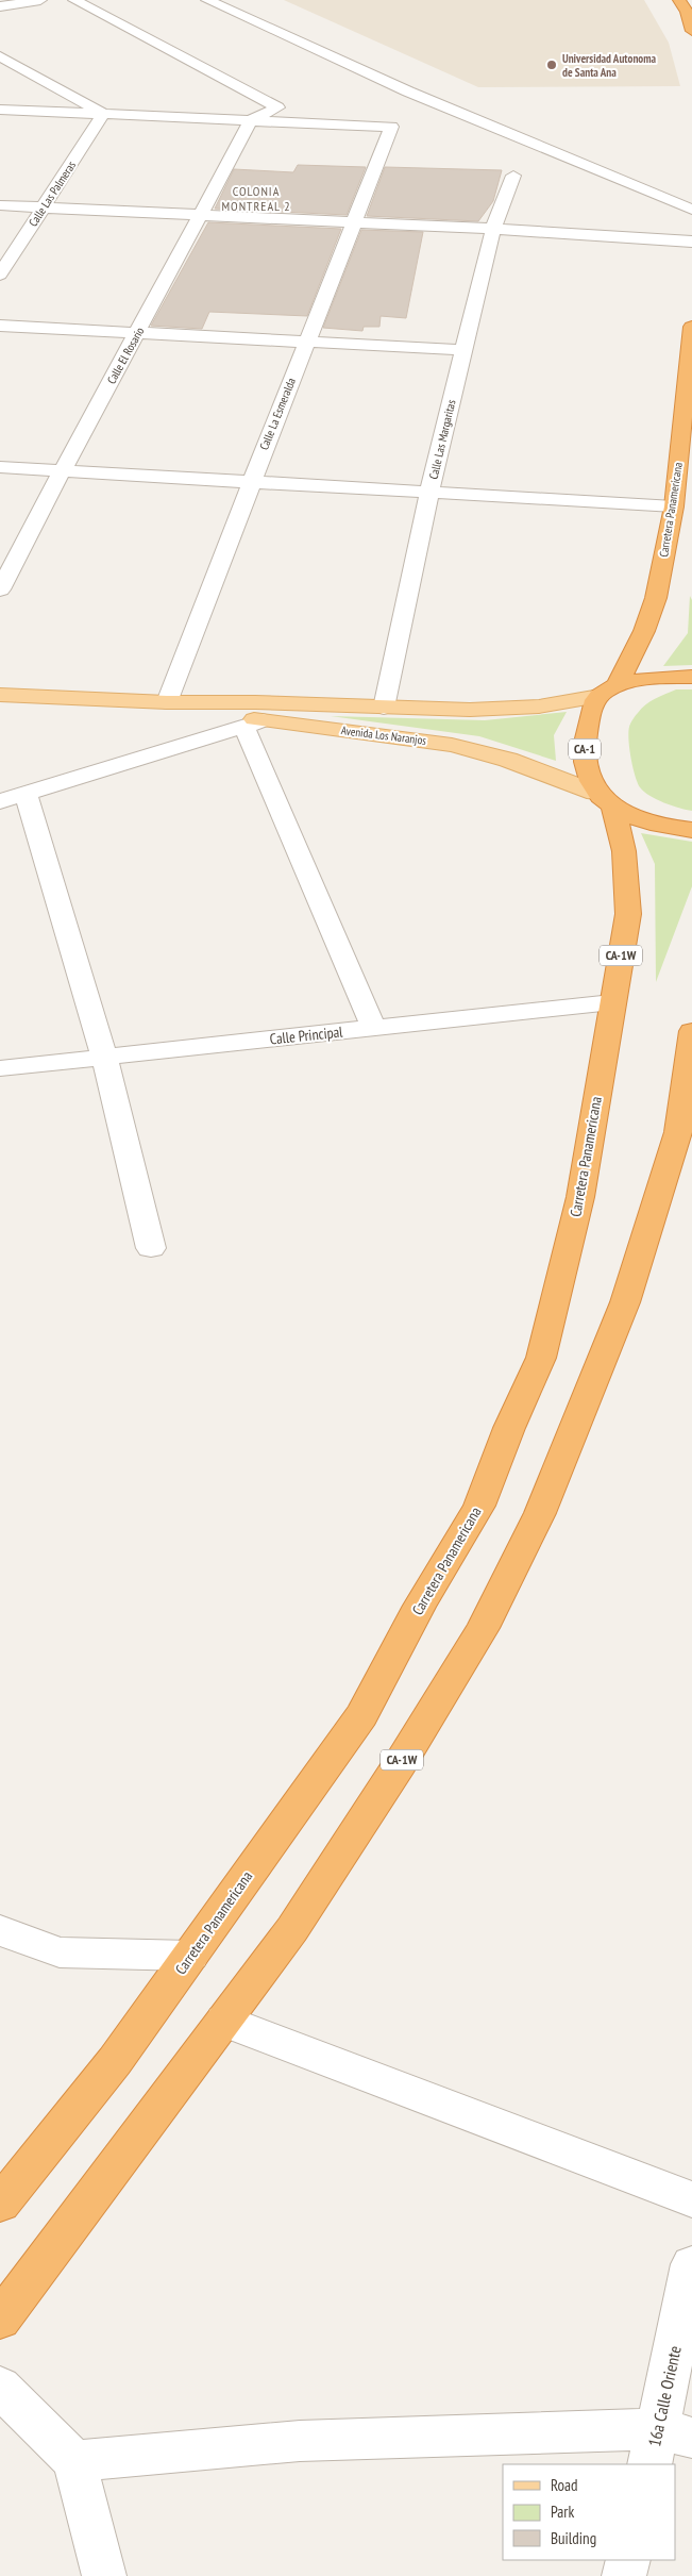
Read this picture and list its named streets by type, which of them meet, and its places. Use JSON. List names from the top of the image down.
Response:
{
  "streets": {
    "highway": ["Carretera Panamericana", "CA-1", "CA-1W"],
    "main road": ["Avenida Los Naranjos"],
    "street": [
      "Calle Las Palmeras",
      "Calle El Rosario",
      "Calle La Esmeralda",
      "Calle Las Margaritas",
      "Calle Principal",
      "16a Calle Oriente"
    ]
  },
  "crossings": [
    ["Calle El Rosario", "Calle La Esmeralda"],
    ["Calle La Esmeralda", "Avenida Los Naranjos"],
    ["Calle Las Margaritas", "Avenida Los Naranjos"],
    ["Carretera Panamericana", "Avenida Los Naranjos"],
    ["Carretera Panamericana", "CA-1"],
    ["Carretera Panamericana", "Calle Principal"],
    ["Avenida Los Naranjos", "CA-1"]
  ],
  "districts": ["COLONIA MONTREAL 2"],
  "places": ["Universidad Autonoma de Santa Ana"],
  "legend": ["Road", "Park", "Building"]
}
